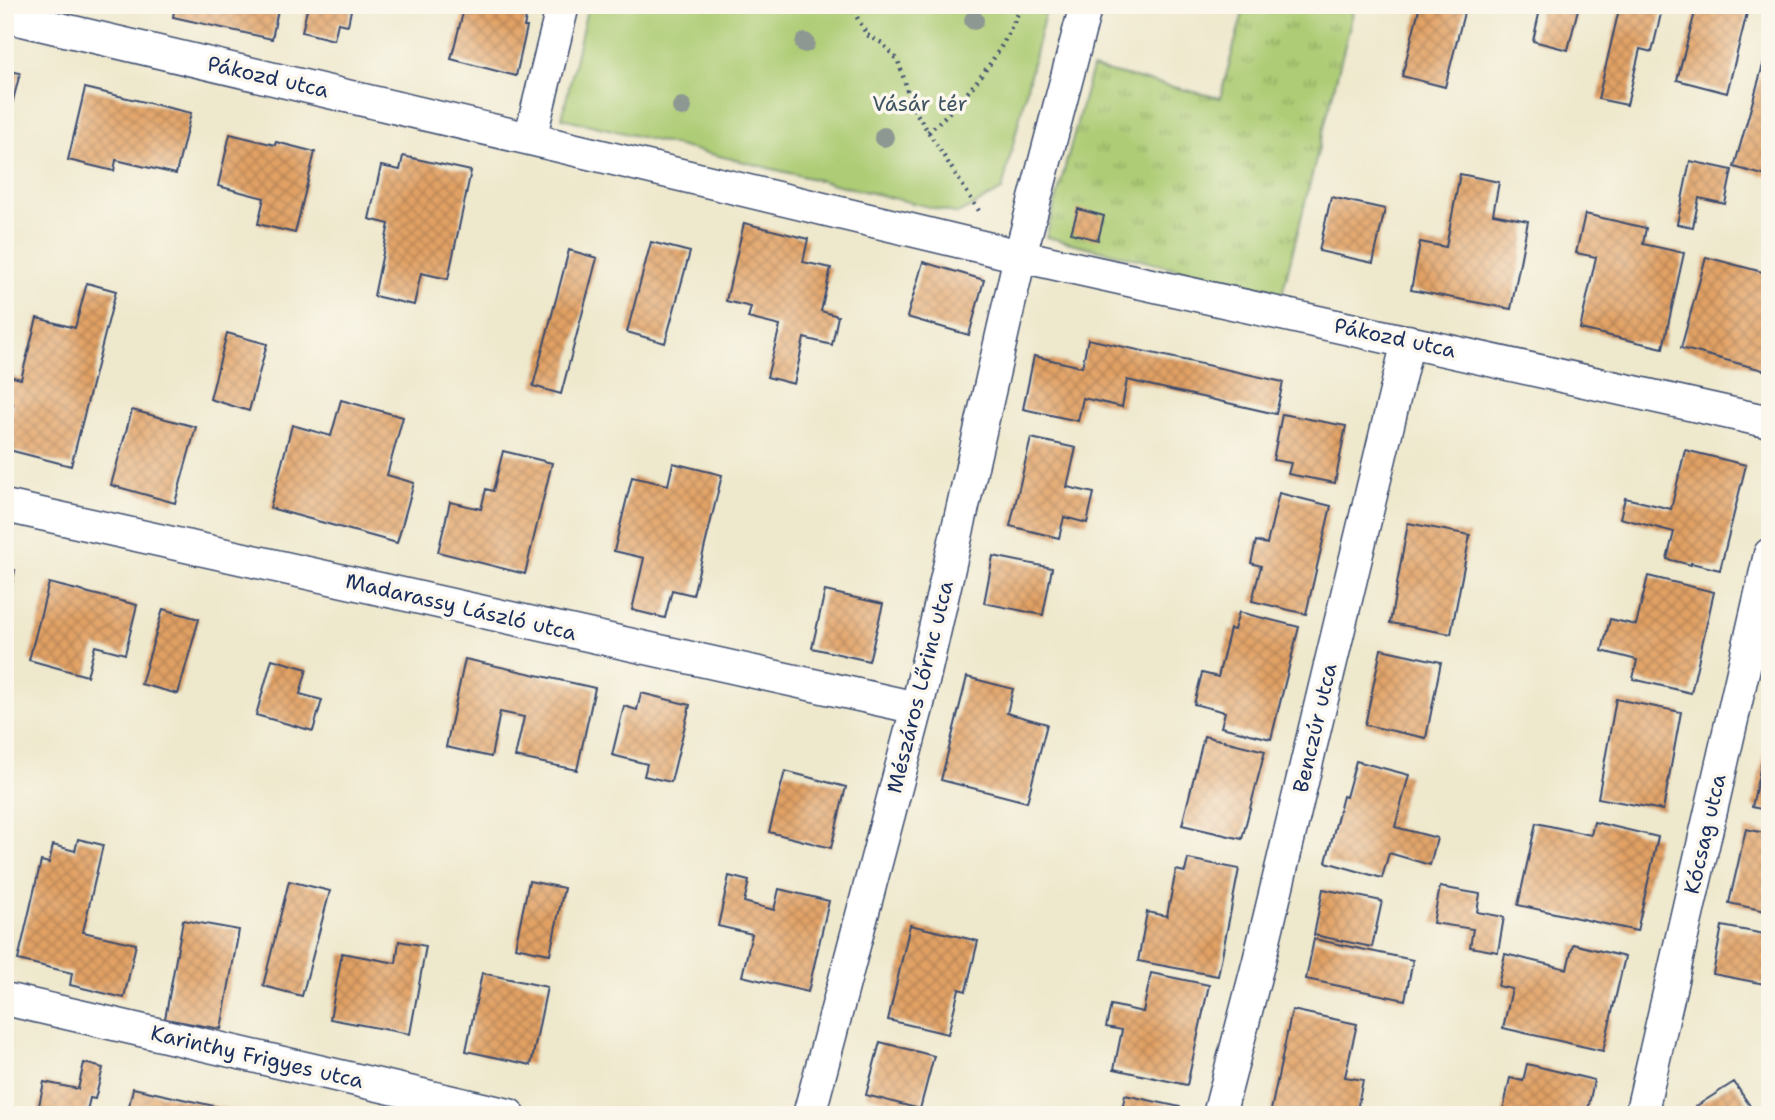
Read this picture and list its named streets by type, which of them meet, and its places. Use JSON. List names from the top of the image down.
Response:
{
  "streets": {
    "street": [
      "Pákozd utca",
      "Madarassy László utca",
      "Mészáros Lőrinc utca",
      "Benczúr utca",
      "Kócsag utca",
      "Karinthy Frigyes utca"
    ]
  },
  "crossings": [
    ["Pákozd utca", "Mészáros Lőrinc utca"],
    ["Pákozd utca", "Benczúr utca"],
    ["Madarassy László utca", "Mészáros Lőrinc utca"]
  ],
  "parks": ["Vásár tér"]
}
